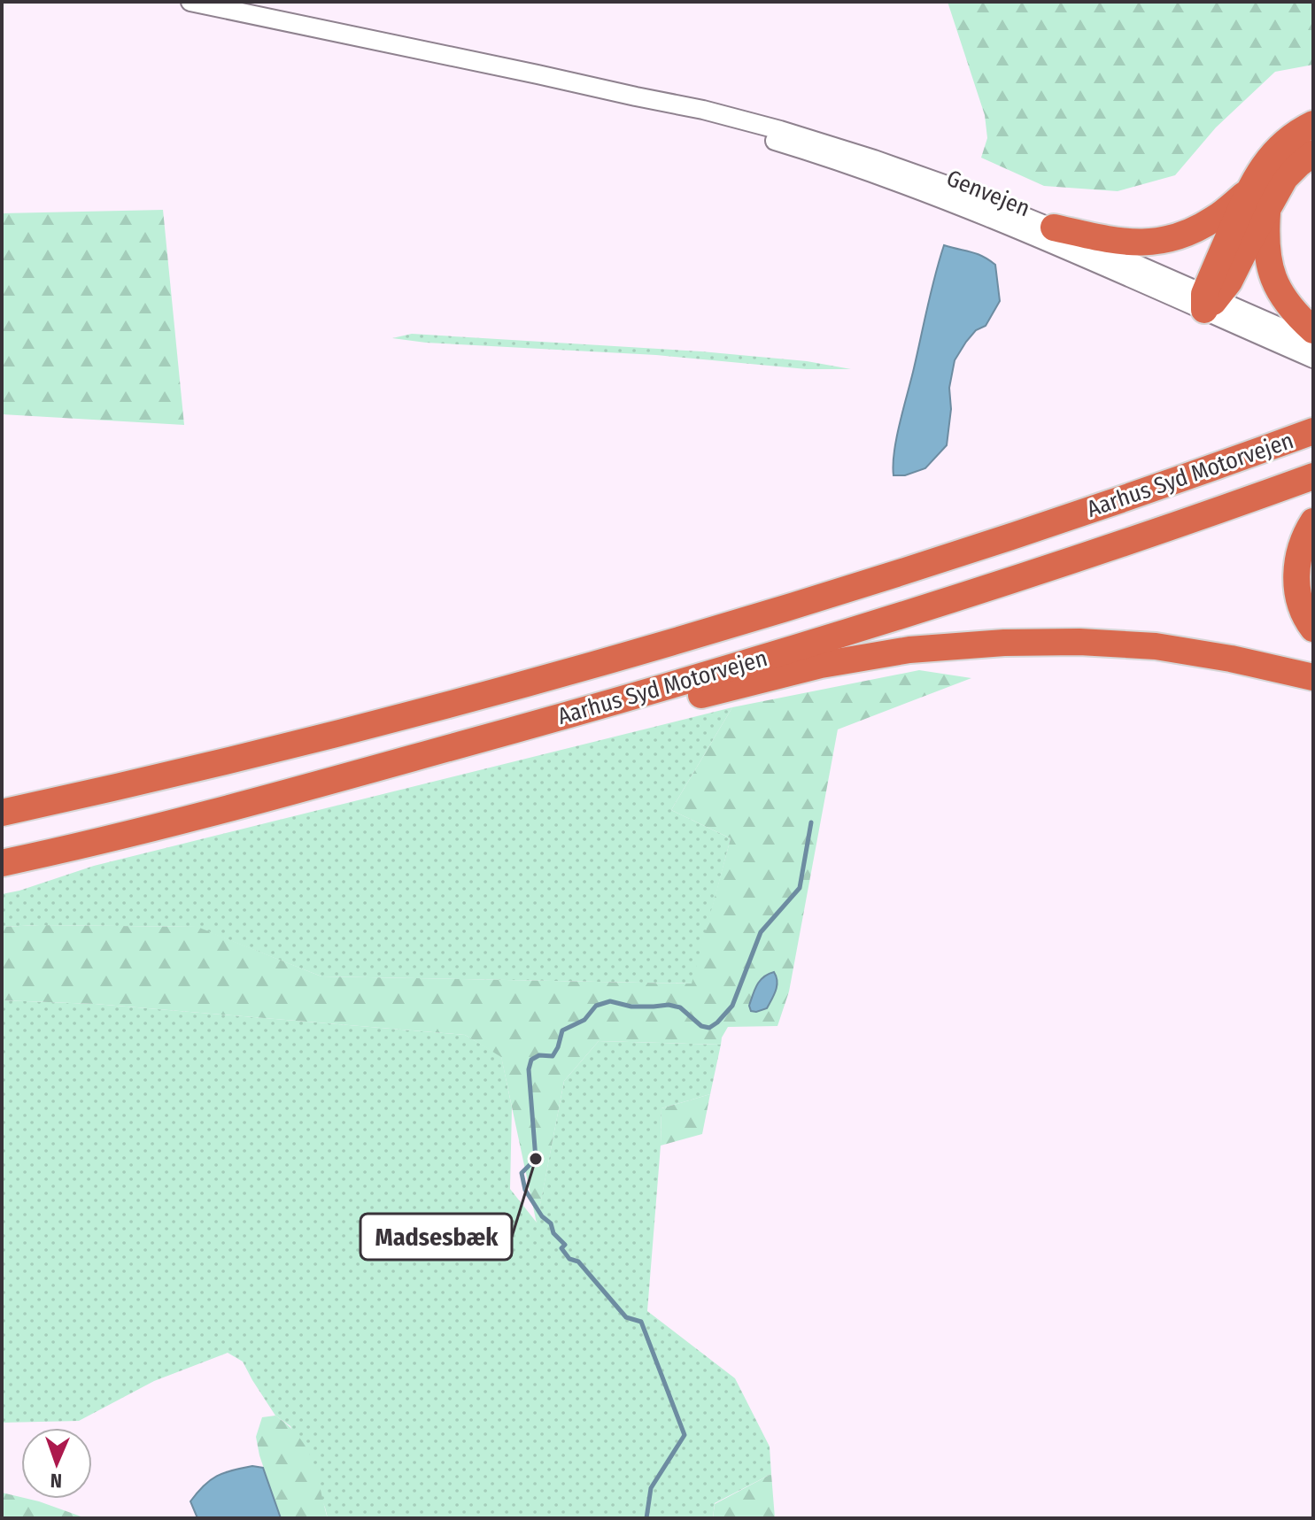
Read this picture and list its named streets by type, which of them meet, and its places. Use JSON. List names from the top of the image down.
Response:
{
  "streets": {
    "highway": ["Aarhus Syd Motorvejen"],
    "street": ["Genvejen"]
  },
  "places": ["Madsesbæk"],
  "north": "bottom"
}
